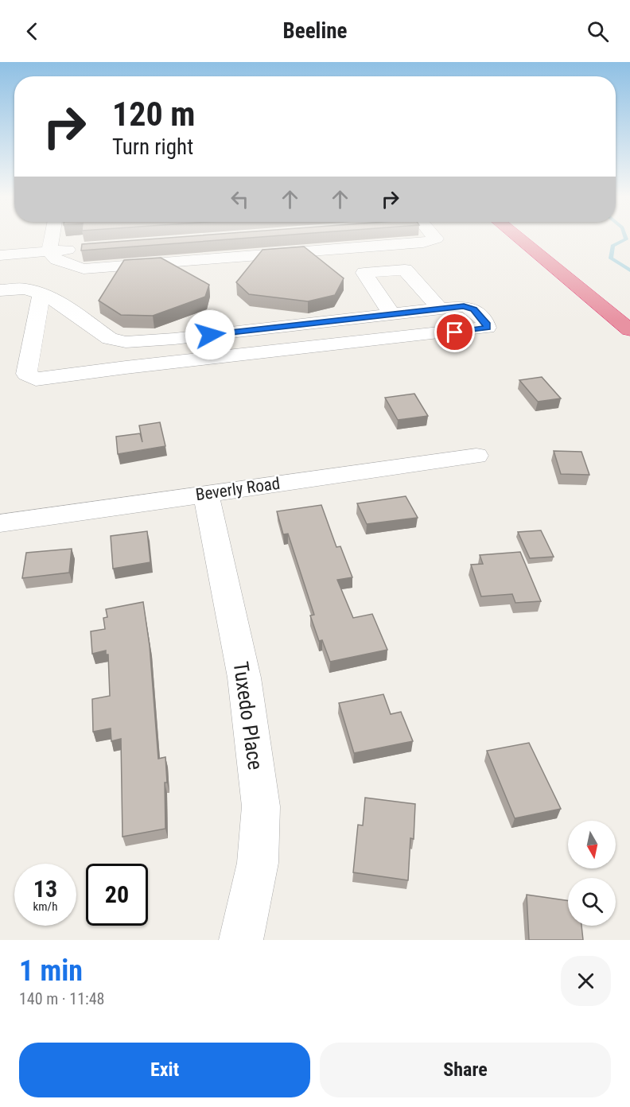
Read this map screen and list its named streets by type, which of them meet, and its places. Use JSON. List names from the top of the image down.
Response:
{
  "streets": {
    "street": ["Beverly Road", "Tuxedo Place"]
  },
  "crossings": [
    ["Beverly Road", "Tuxedo Place"]
  ],
  "north": "bottom",
  "page": {
    "header": "Beeline",
    "turn": ["120 m", "Turn right"],
    "speed": "13 km/h",
    "limit": "20",
    "heading": ["1 min", "140 m · 11:48"],
    "buttons": ["Exit", "Share"]
  }
}
